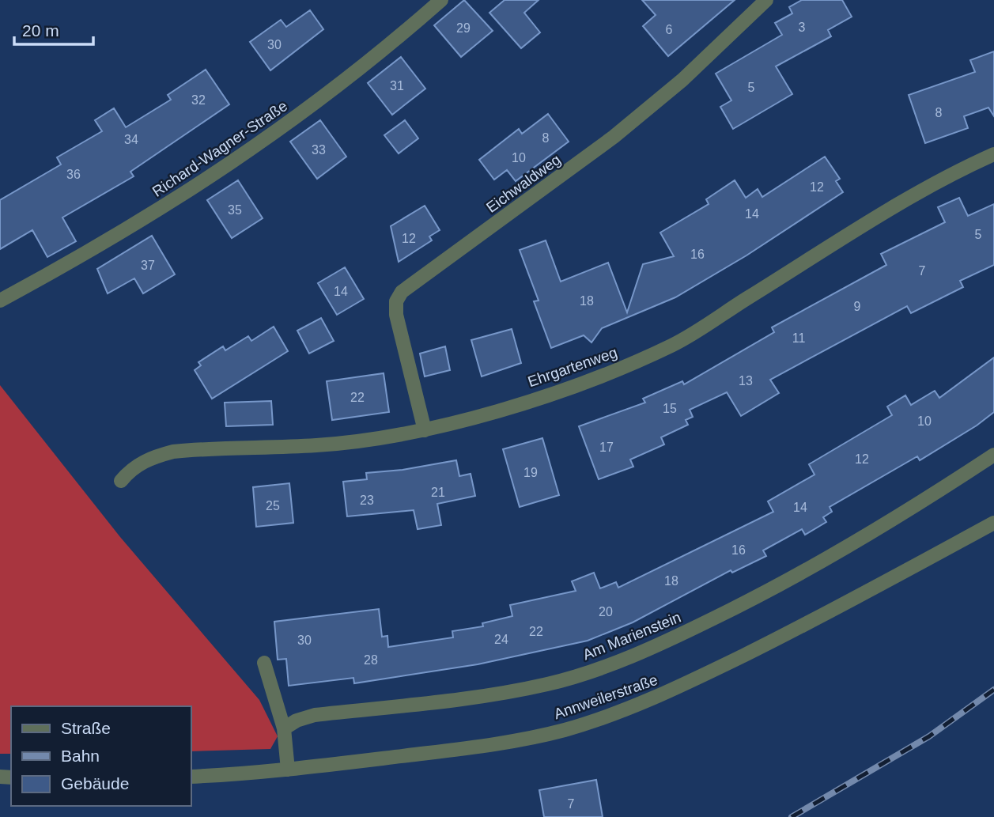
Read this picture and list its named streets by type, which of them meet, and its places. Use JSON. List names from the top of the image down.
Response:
{
  "streets": {
    "street": [
      "Richard-Wagner-Straße",
      "Eichwaldweg",
      "Ehrgartenweg",
      "Am Marienstein",
      "Annweilerstraße"
    ]
  },
  "crossings": [
    ["Eichwaldweg", "Ehrgartenweg"]
  ],
  "house_numbers": [
    "3",
    "29",
    "6",
    "30",
    "31",
    "5",
    "32",
    "8",
    "8",
    "34",
    "33",
    "10",
    "36",
    "12",
    "35",
    "14",
    "5",
    "12",
    "16",
    "37",
    "7",
    "14",
    "18",
    "9",
    "11",
    "13",
    "22",
    "15",
    "10",
    "17",
    "12",
    "19",
    "21",
    "23",
    "25",
    "14",
    "16",
    "18",
    "20",
    "22",
    "24",
    "30",
    "28",
    "7"
  ],
  "legend": ["Straße", "Bahn", "Gebäude"],
  "scale_bar": "20 m"
}
